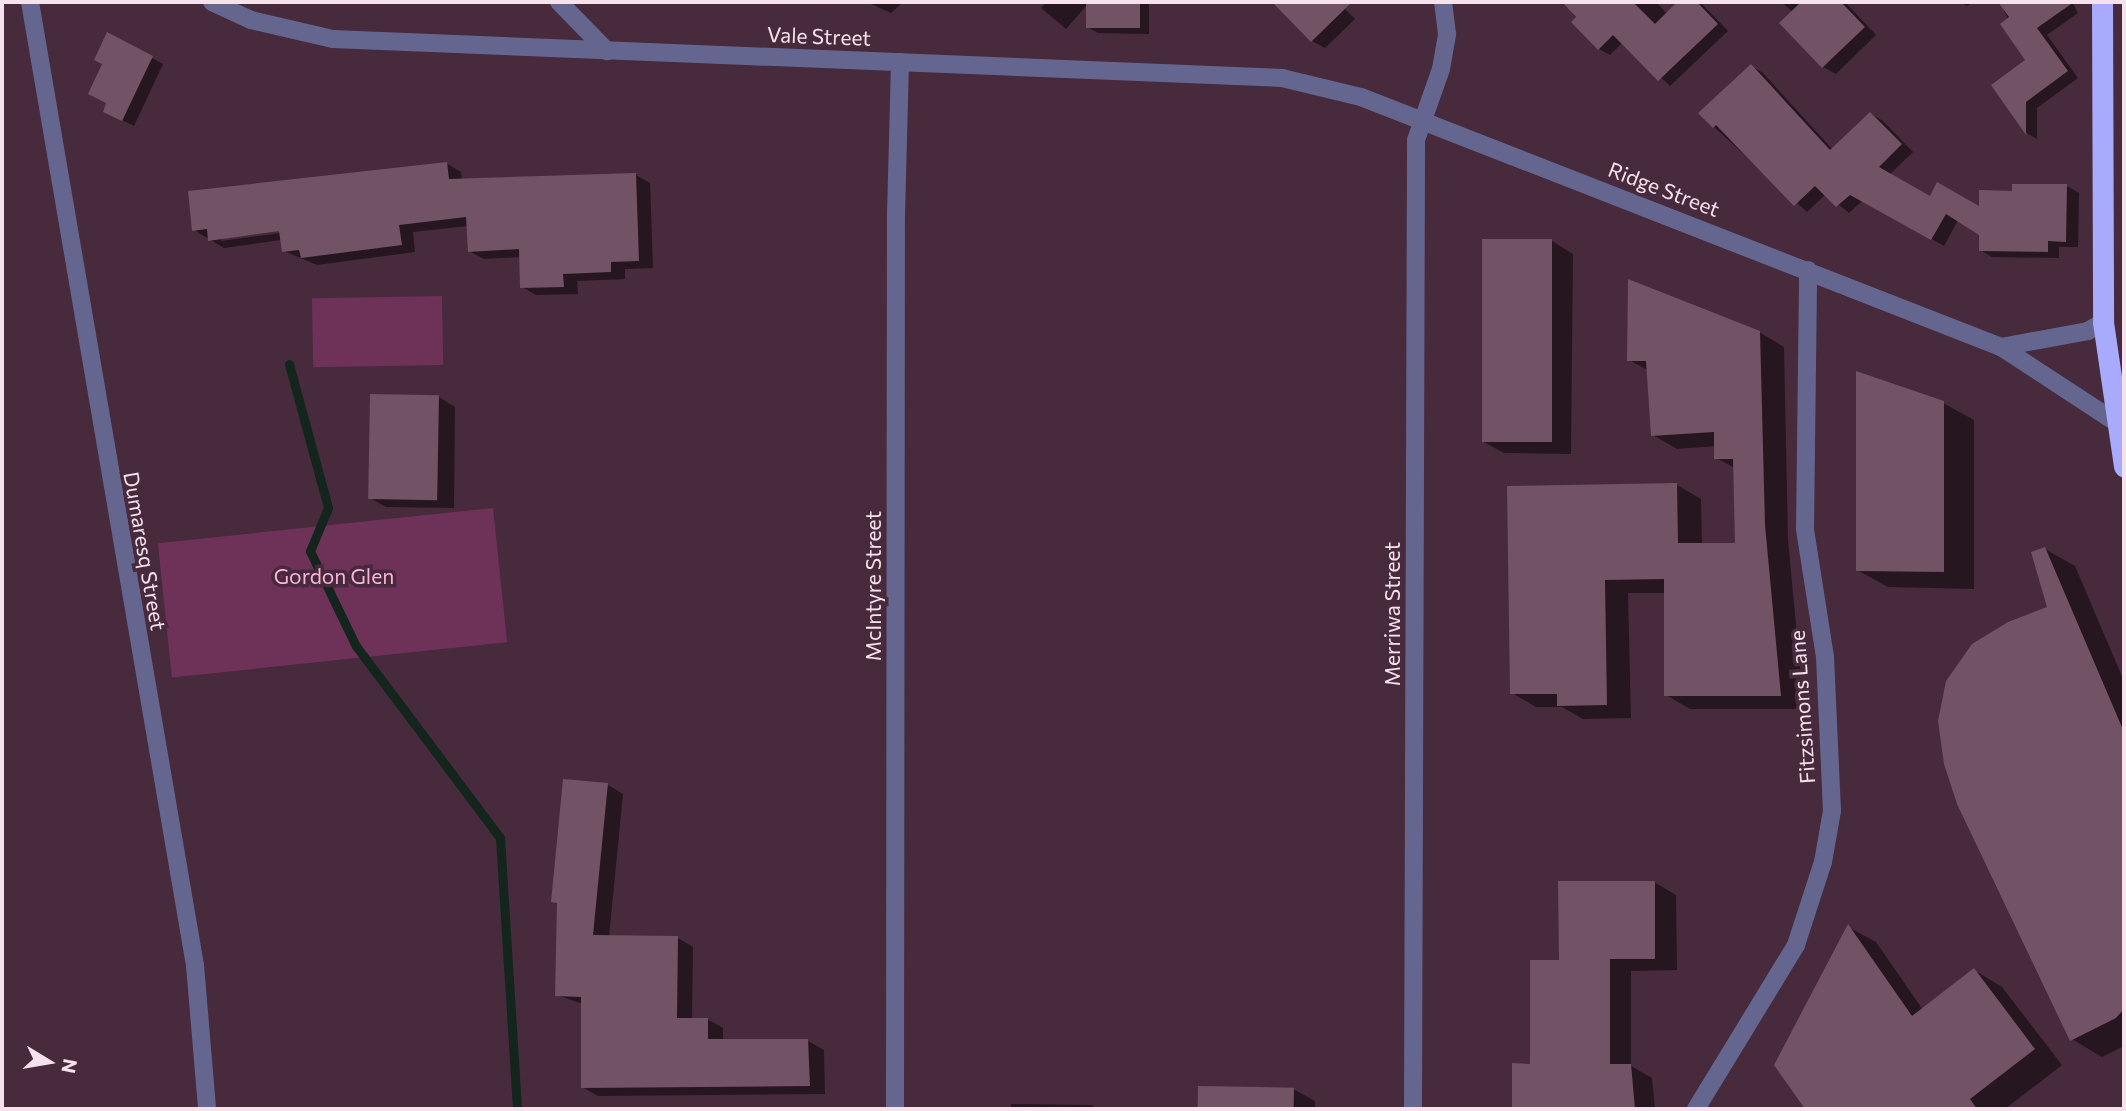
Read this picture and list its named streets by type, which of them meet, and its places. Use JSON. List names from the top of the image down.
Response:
{
  "streets": {
    "street": [
      "Vale Street",
      "Ridge Street",
      "Dumaresq Street",
      "McIntyre Street",
      "Merriwa Street",
      "Fitzsimons Lane"
    ]
  },
  "crossings": [
    ["Vale Street", "Ridge Street"],
    ["Vale Street", "McIntyre Street"],
    ["Vale Street", "Merriwa Street"],
    ["Ridge Street", "Merriwa Street"],
    ["Ridge Street", "Fitzsimons Lane"]
  ],
  "parks": ["Gordon Glen"],
  "north": "right"
}
